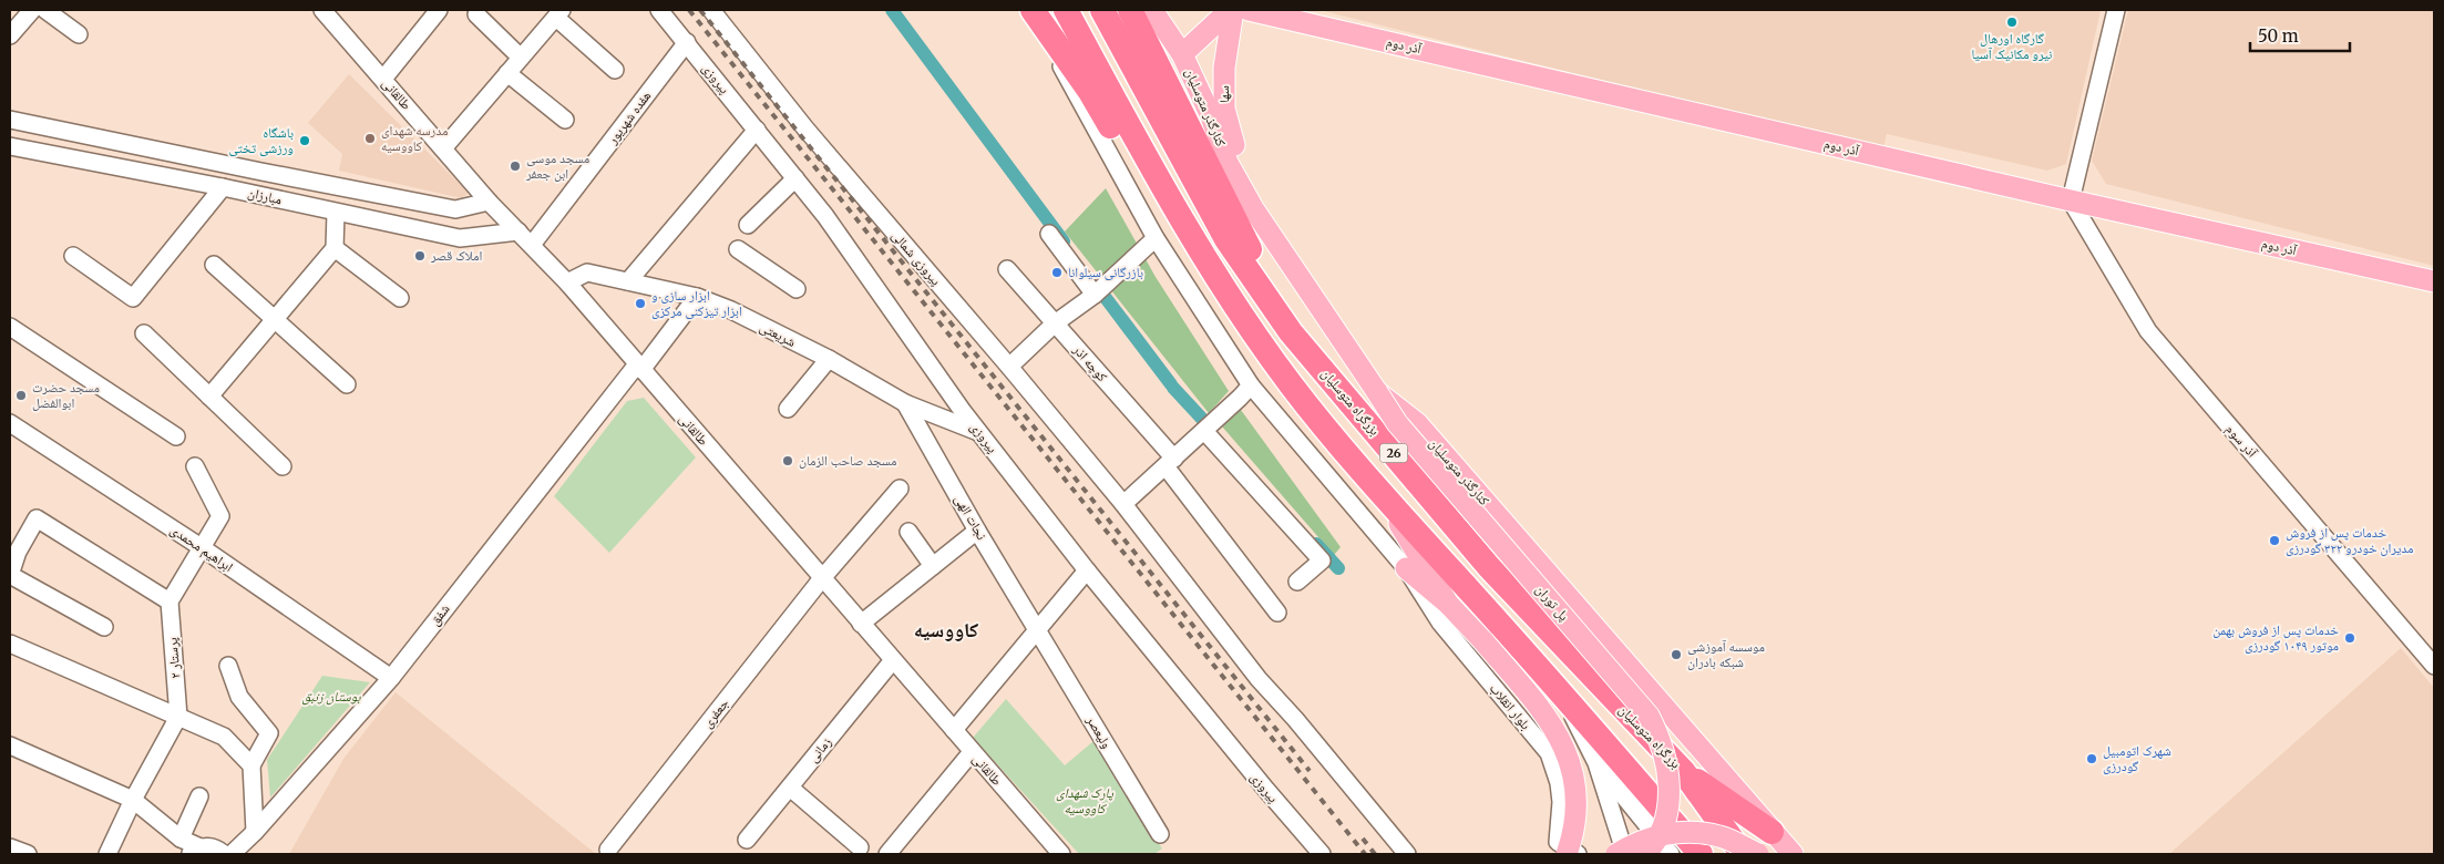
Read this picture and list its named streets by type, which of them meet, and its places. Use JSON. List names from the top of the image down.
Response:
{
  "streets": {
    "highway": ["بزرگراه متوسلیان", "26"],
    "main road": [
      "آذر دوم",
      "سها",
      "کنارگذر متوسلیان",
      "پل توران"
    ],
    "street": [
      "پیروزی",
      "طالقانی",
      "هفده شهریور",
      "مبارزان",
      "پیروزی شمالی",
      "شریعتی",
      "کوچه اذر",
      "آذر سوم",
      "نجات الهی",
      "ابراهیم محمدی",
      "شفق",
      "پرستار ۲",
      "بلوار انقلاب",
      "جعفری",
      "ولیعصر",
      "زمانی"
    ]
  },
  "crossings": [
    ["آذر دوم", "آذر سوم"],
    ["پیروزی", "هفده شهریور"],
    ["پیروزی", "شریعتی"],
    ["طالقانی", "هفده شهریور"],
    ["طالقانی", "مبارزان"],
    ["طالقانی", "شریعتی"],
    ["طالقانی", "شفق"],
    ["طالقانی", "جعفری"],
    ["طالقانی", "زمانی"],
    ["سها", "کنارگذر متوسلیان"],
    ["کنارگذر متوسلیان", "پل توران"],
    ["شریعتی", "نجات الهی"],
    ["شریعتی", "شفق"],
    ["نجات الهی", "ولیعصر"],
    ["ابراهیم محمدی", "شفق"]
  ],
  "districts": ["کاووسیه"],
  "parks": ["بوستان زنبق", "پارک شهدای کاووسیه"],
  "places": [
    "گارگاه اورهال نیرو مکانیک آسیا",
    "مدرسه شهدای کاووسیه",
    "باشگاه ورزشی تختی",
    "مسجد موسی ابن جعفر",
    "املاک قصر",
    "بازرگانی سیلوانا",
    "ابزار سازی و ابزار تیزکنی مرکزی",
    "مسجد حضرت ابوالفضل",
    "مسجد صاحب الزمان",
    "خدمات پس از فروش مدیران خودرو ۳۲۲ گودرزی",
    "خدمات پس از فروش بهمن موتور ۱۰۴۹ گودرزی",
    "موسسه آموزشی شبکه بادران",
    "شهرک اتومبیل گودرزی"
  ],
  "scale_bar": "50 m"
}
